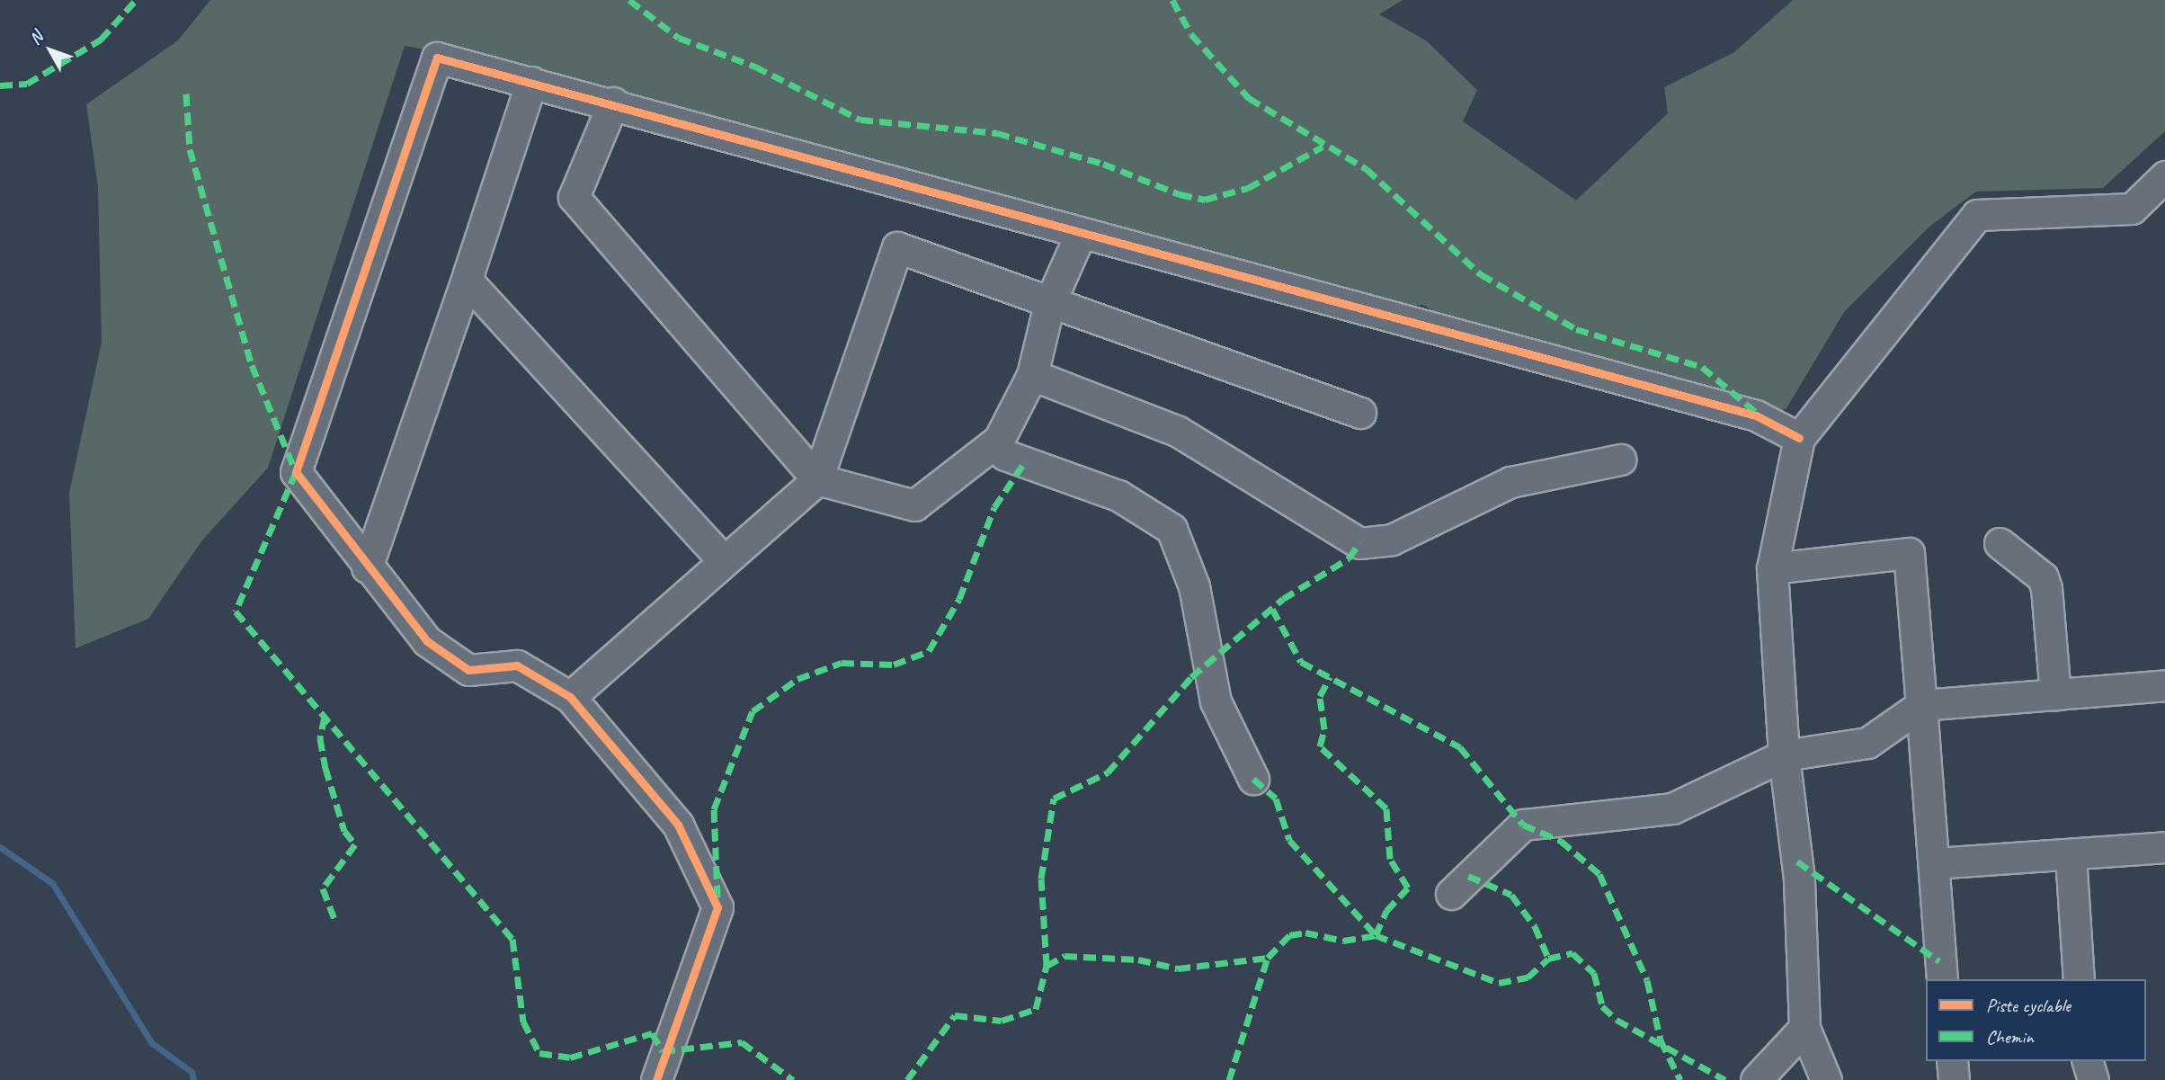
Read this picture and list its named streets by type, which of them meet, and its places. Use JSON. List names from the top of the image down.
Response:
{
  "legend": ["Piste cyclable", "Chemin"],
  "north": "top left"
}
